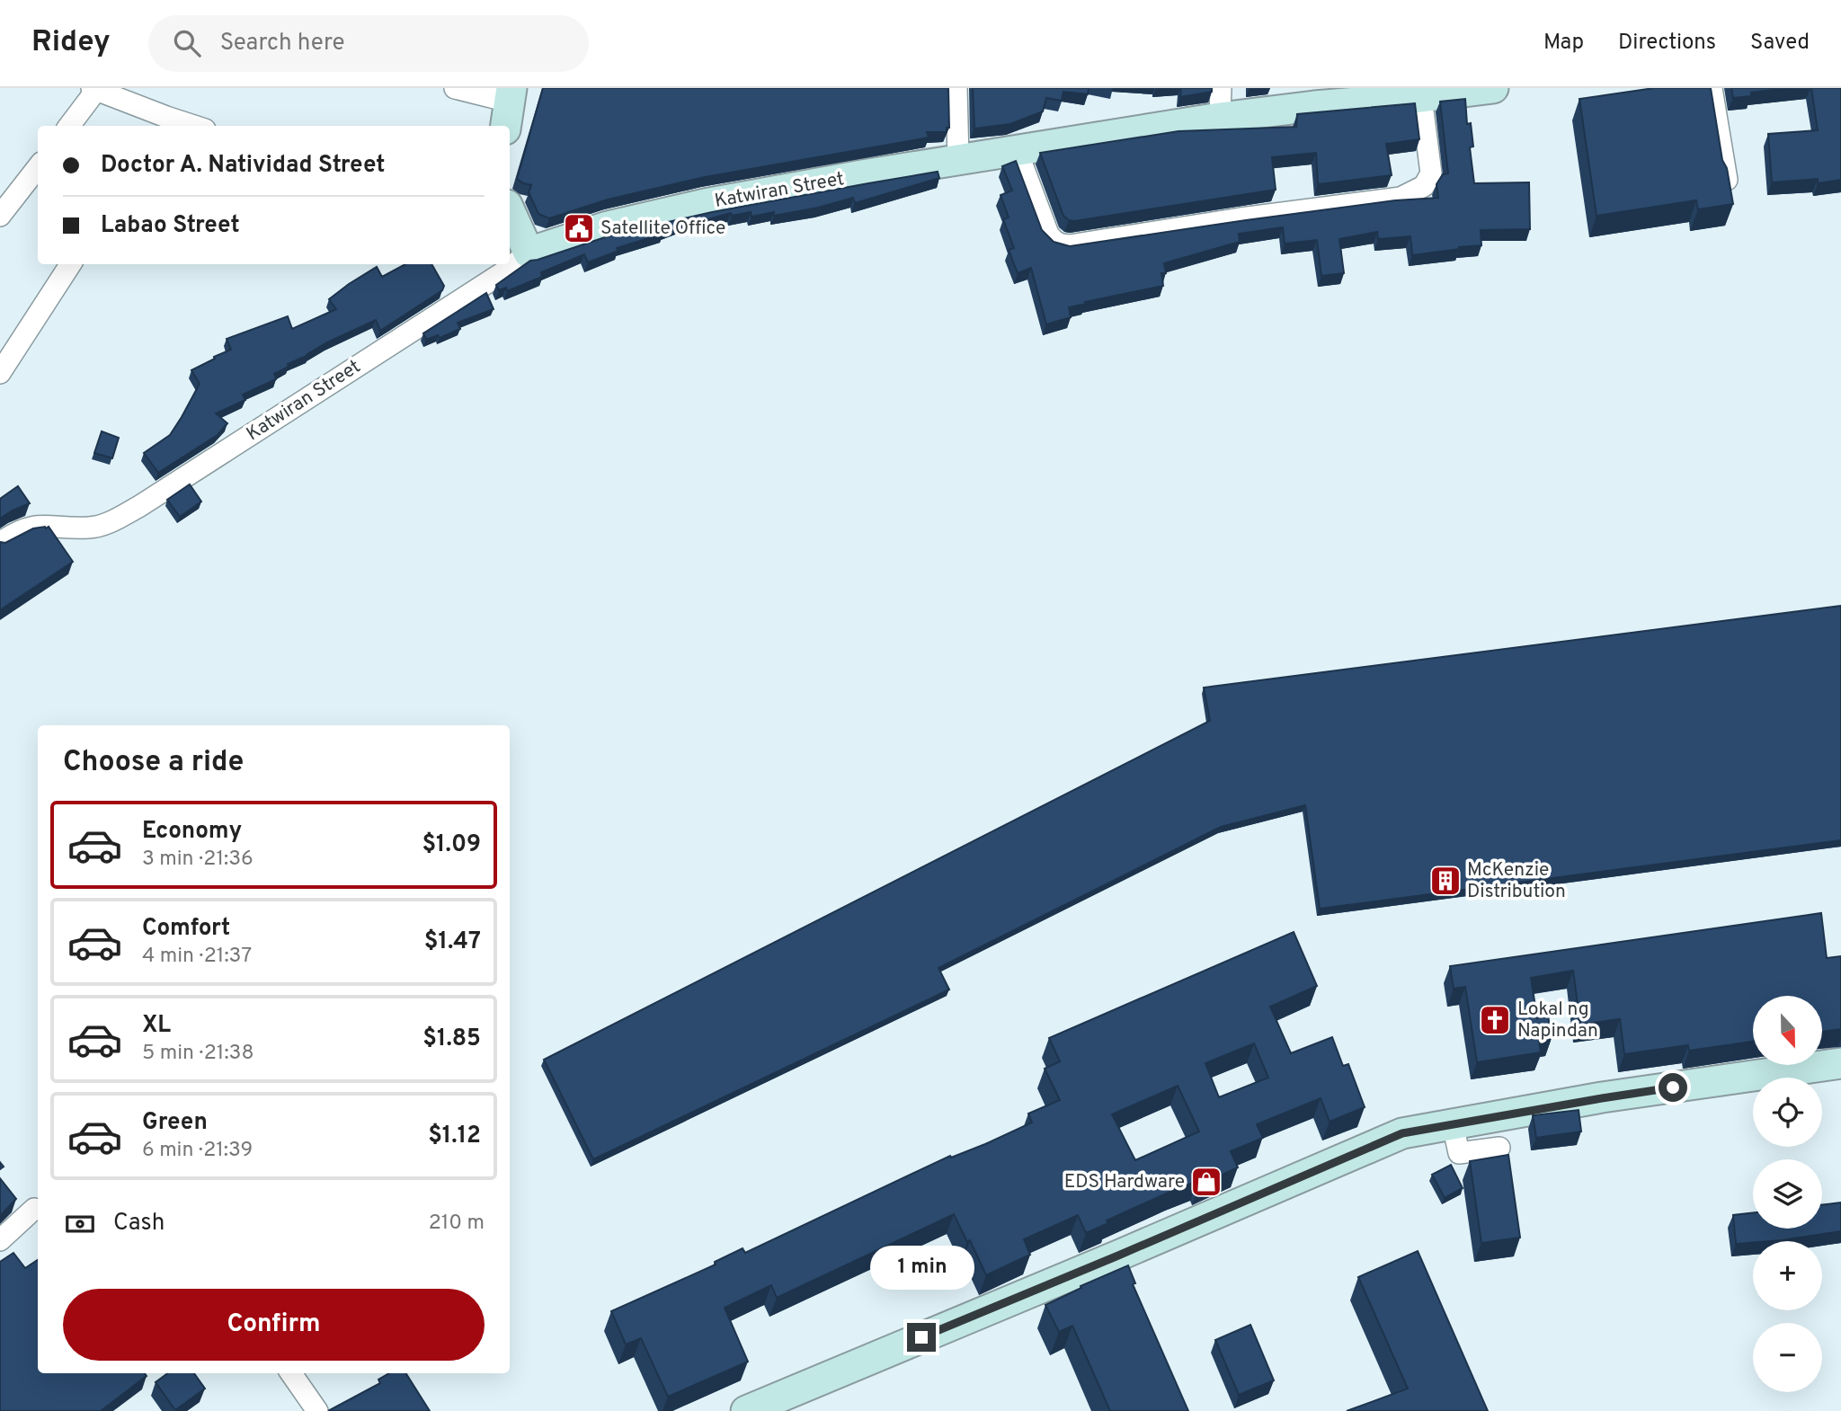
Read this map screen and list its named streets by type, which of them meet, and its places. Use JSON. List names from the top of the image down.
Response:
{
  "streets": {
    "main road": ["Katwiran Street"]
  },
  "places": {
    "public building": ["Satellite Office"],
    "building": ["McKenzie Distribution"],
    "church": ["Lokal ng Napindan"],
    "shop": ["EDS Hardware"]
  },
  "north": "bottom",
  "page": {
    "header": "Ridey",
    "search": "Search here",
    "nav": ["Map", "Directions", "Saved"],
    "banner": ["Doctor A. Natividad Street", "Labao Street"],
    "heading": "Choose a ride",
    "list": [
      {
        "name": "Economy",
        "note": "3 min · 21:36",
        "value": "$1.09"
      },
      {
        "name": "Comfort",
        "note": "4 min · 21:37",
        "value": "$1.47"
      },
      {
        "name": "XL",
        "note": "5 min · 21:38",
        "value": "$1.85"
      },
      {
        "name": "Green",
        "note": "6 min · 21:39",
        "value": "$1.12"
      }
    ],
    "map_buttons": ["+", "−"],
    "pay": ["Cash", "210 m"],
    "bubble": "1 min",
    "buttons": "Confirm"
  }
}
